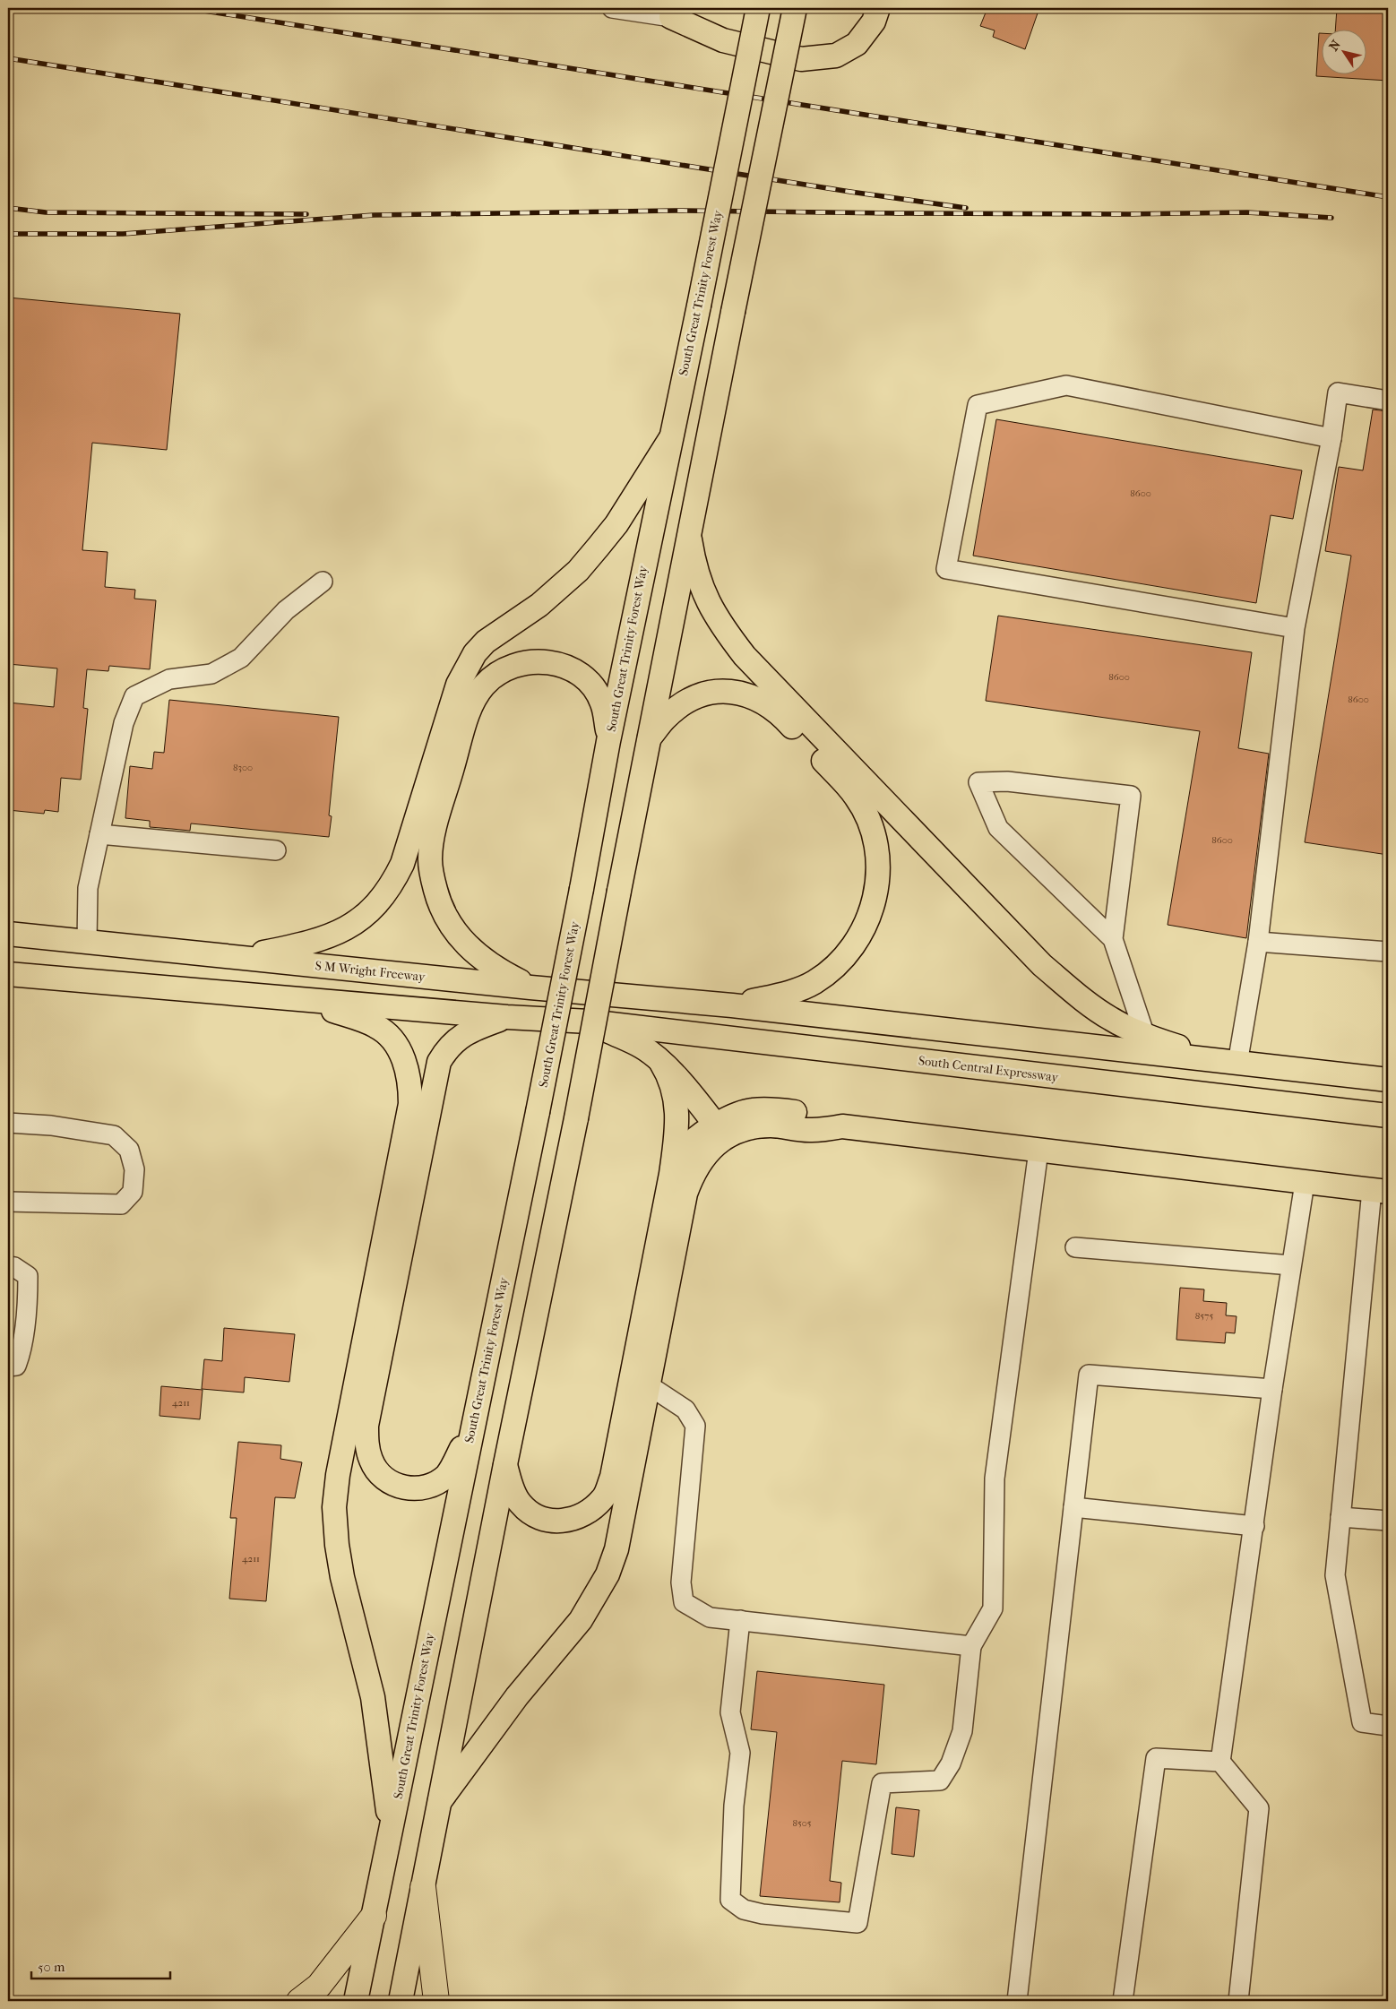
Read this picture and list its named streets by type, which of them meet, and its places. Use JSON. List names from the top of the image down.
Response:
{
  "streets": {
    "main road": ["South Great Trinity Forest Way", "S M Wright Freeway", "South Central Expressway"]
  },
  "house_numbers": [
    "8600",
    "8600",
    "8600",
    "8300",
    "8600",
    "8575",
    "4211",
    "4211",
    "8505"
  ],
  "scale_bar": "50 m",
  "north": "top left"
}
